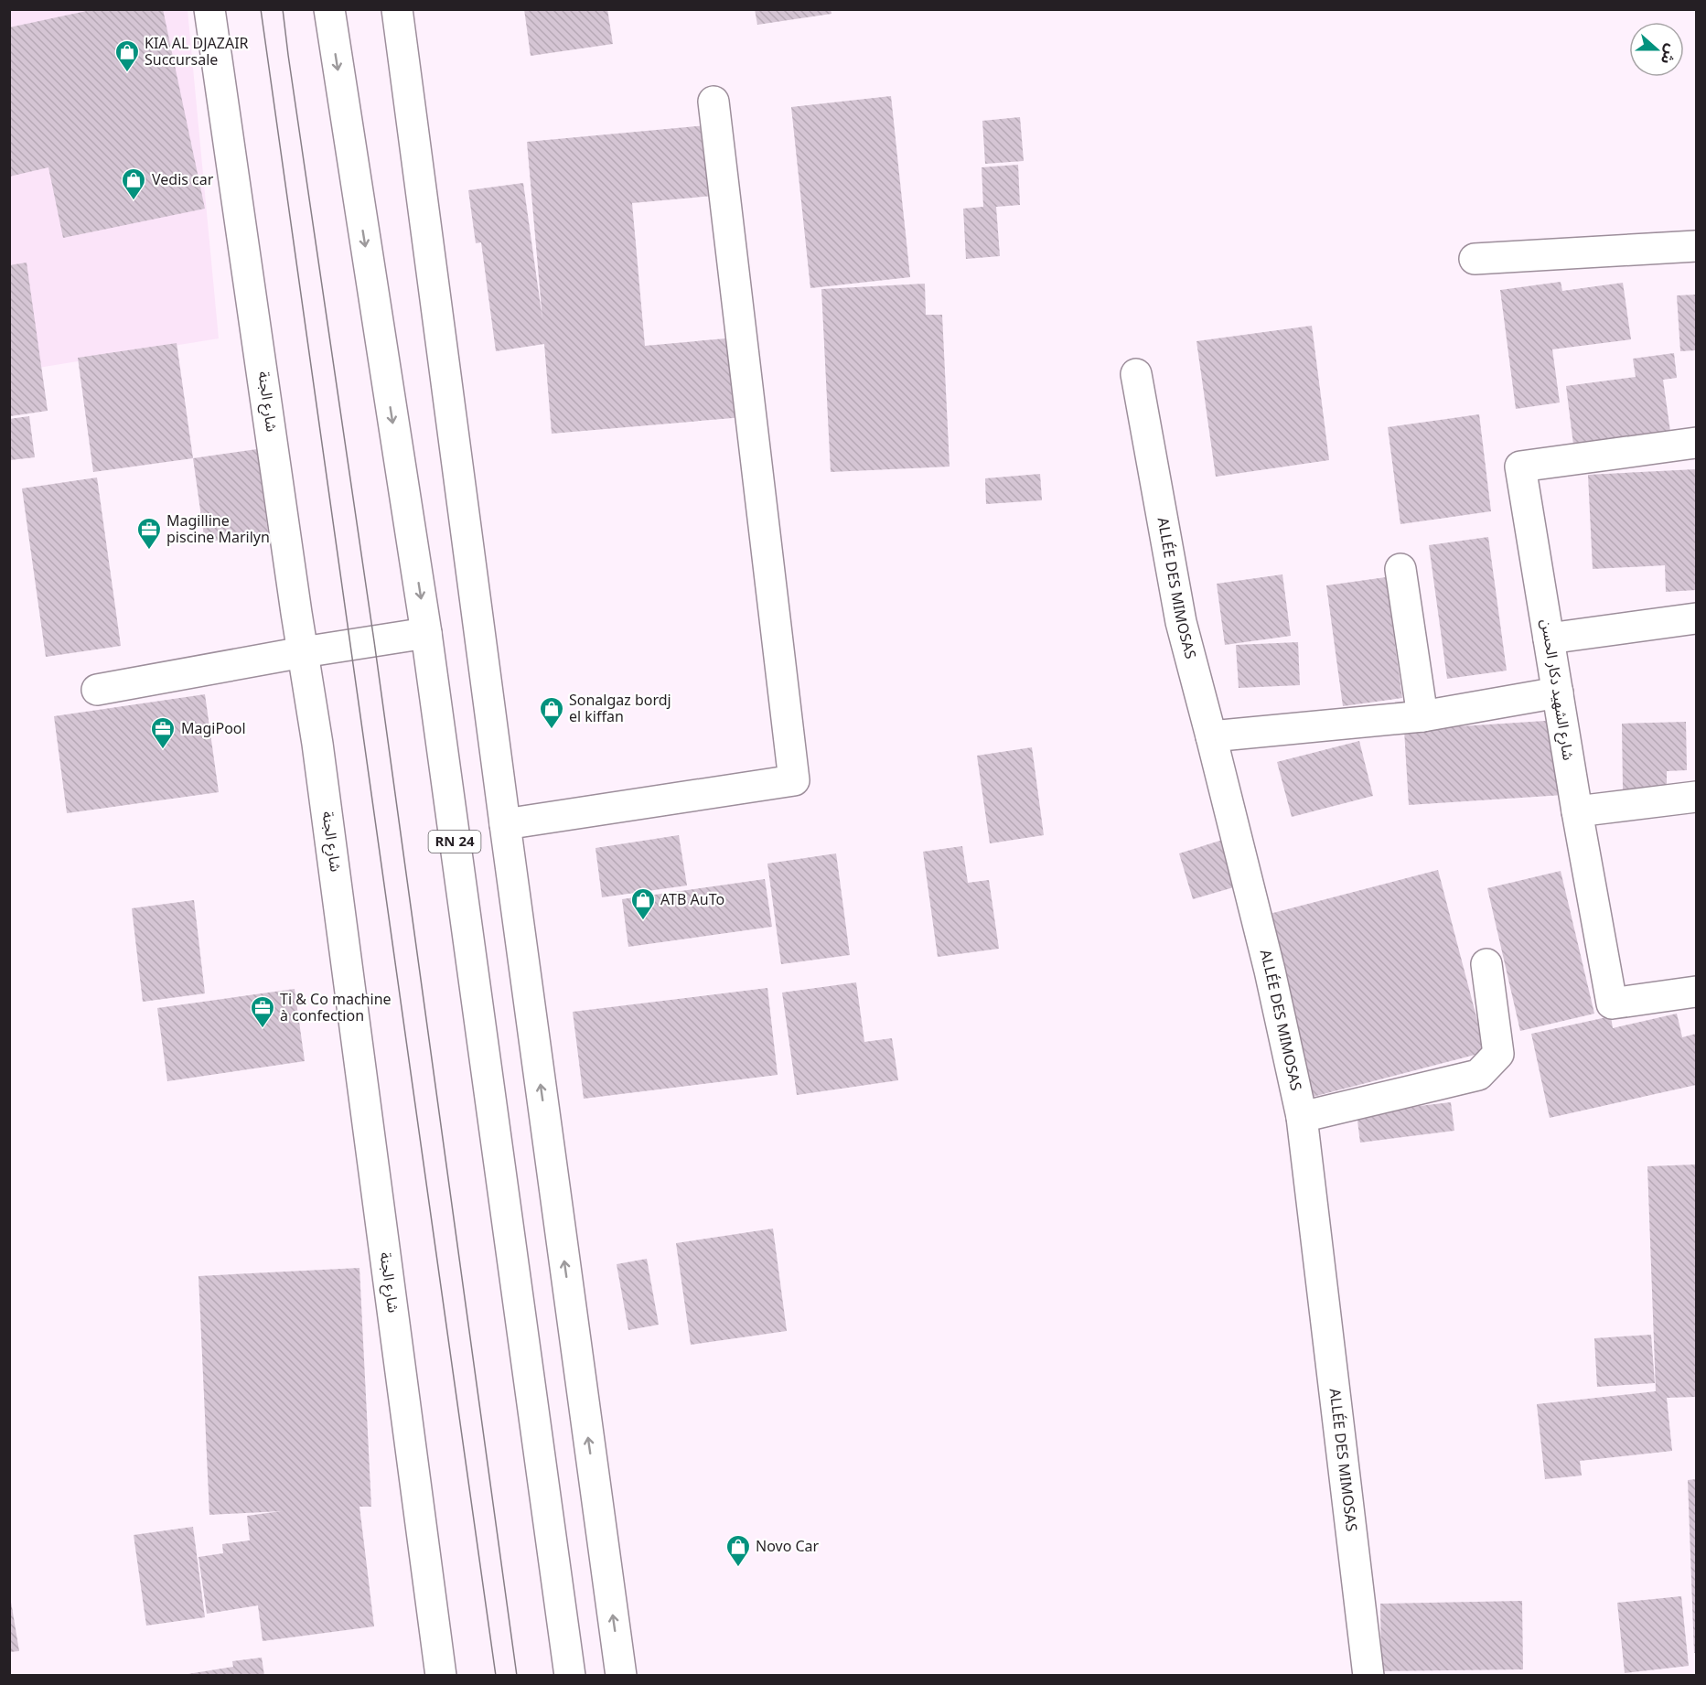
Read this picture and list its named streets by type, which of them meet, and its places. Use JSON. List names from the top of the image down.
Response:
{
  "streets": {
    "street": [
      "شارع الجنة",
      "ALLÉE DES MIMOSAS",
      "شارع الشهيد دكار الحسن",
      "RN 24"
    ]
  },
  "places": {
    "shop": [
      "KIA AL DJAZAIR Succursale",
      "Vedis car",
      "Sonalgaz bordj el kiffan",
      "ATB AuTo",
      "Novo Car"
    ],
    "office": ["Magilline piscine Marilyn", "MagiPool", "Ti & Co machine à confection"]
  },
  "north": "right"
}
